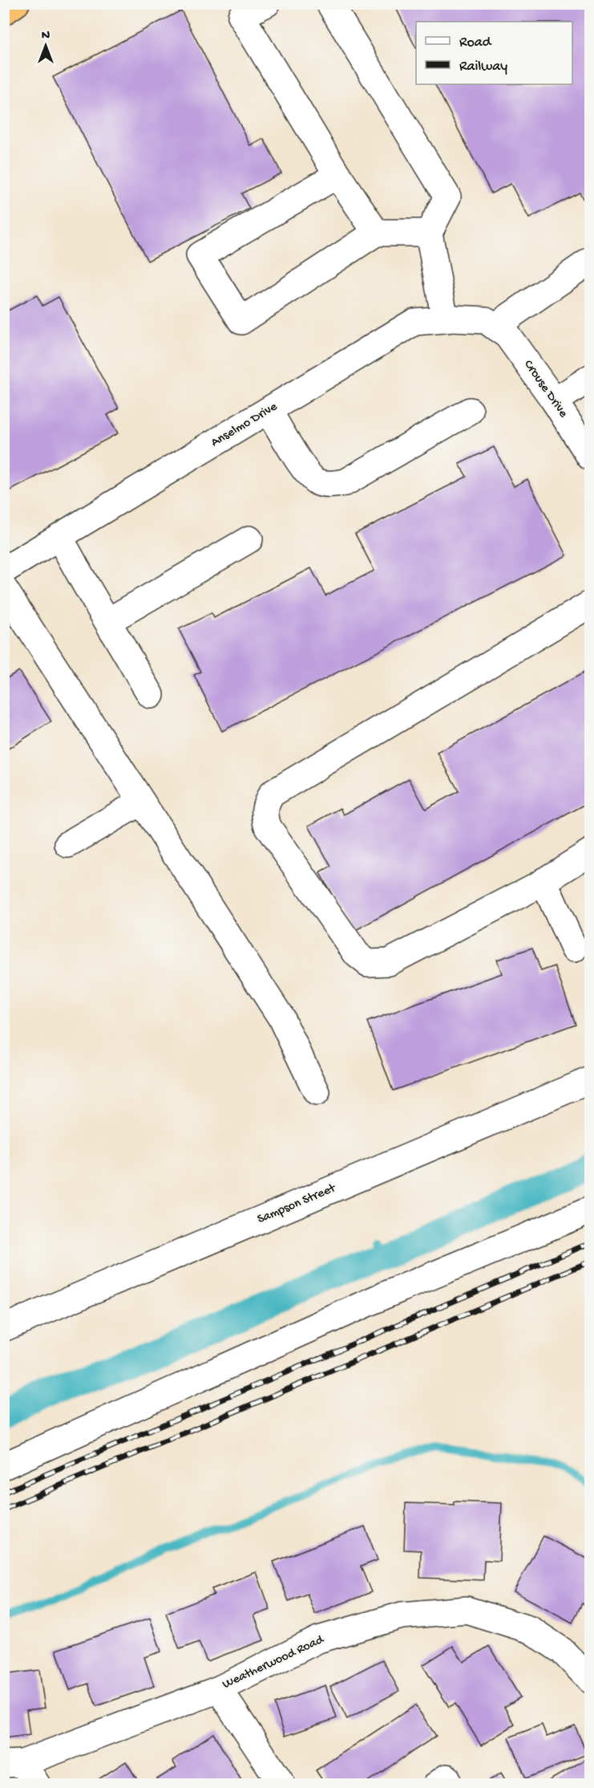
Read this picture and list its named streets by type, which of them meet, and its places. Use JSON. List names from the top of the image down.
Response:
{
  "streets": {
    "street": [
      "Crouse Drive",
      "Anselmo Drive",
      "Sampson Street",
      "Weatherwood Road"
    ]
  },
  "crossings": [
    ["Crouse Drive", "Anselmo Drive"]
  ],
  "legend": ["Road", "Railway"],
  "north": "top"
}
